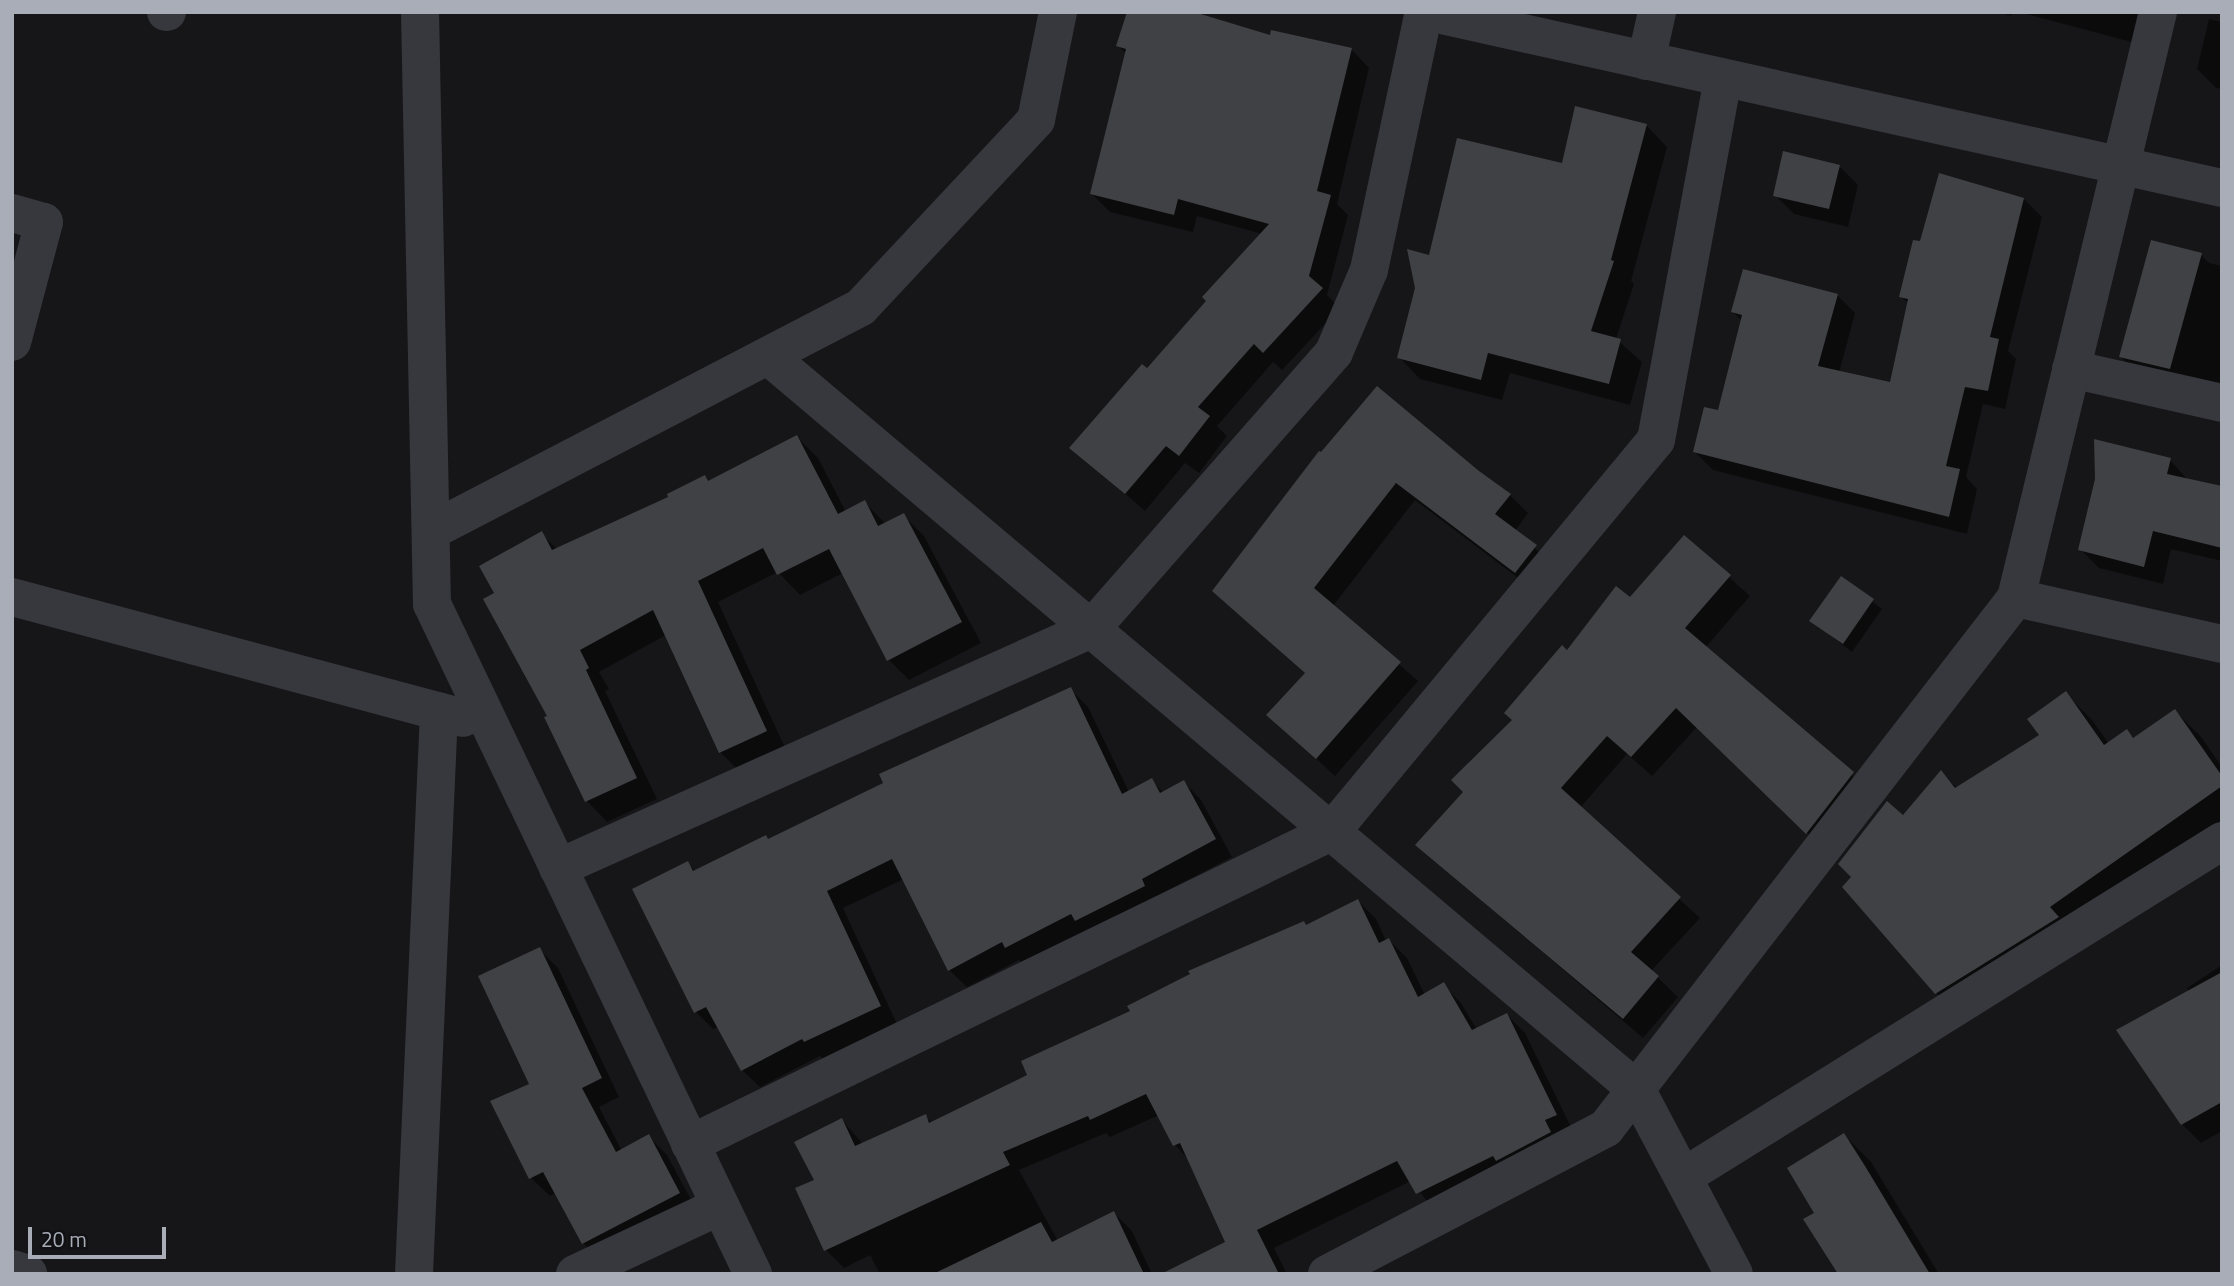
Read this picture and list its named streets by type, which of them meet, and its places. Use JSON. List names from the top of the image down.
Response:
{
  "scale_bar": "20 m"
}
